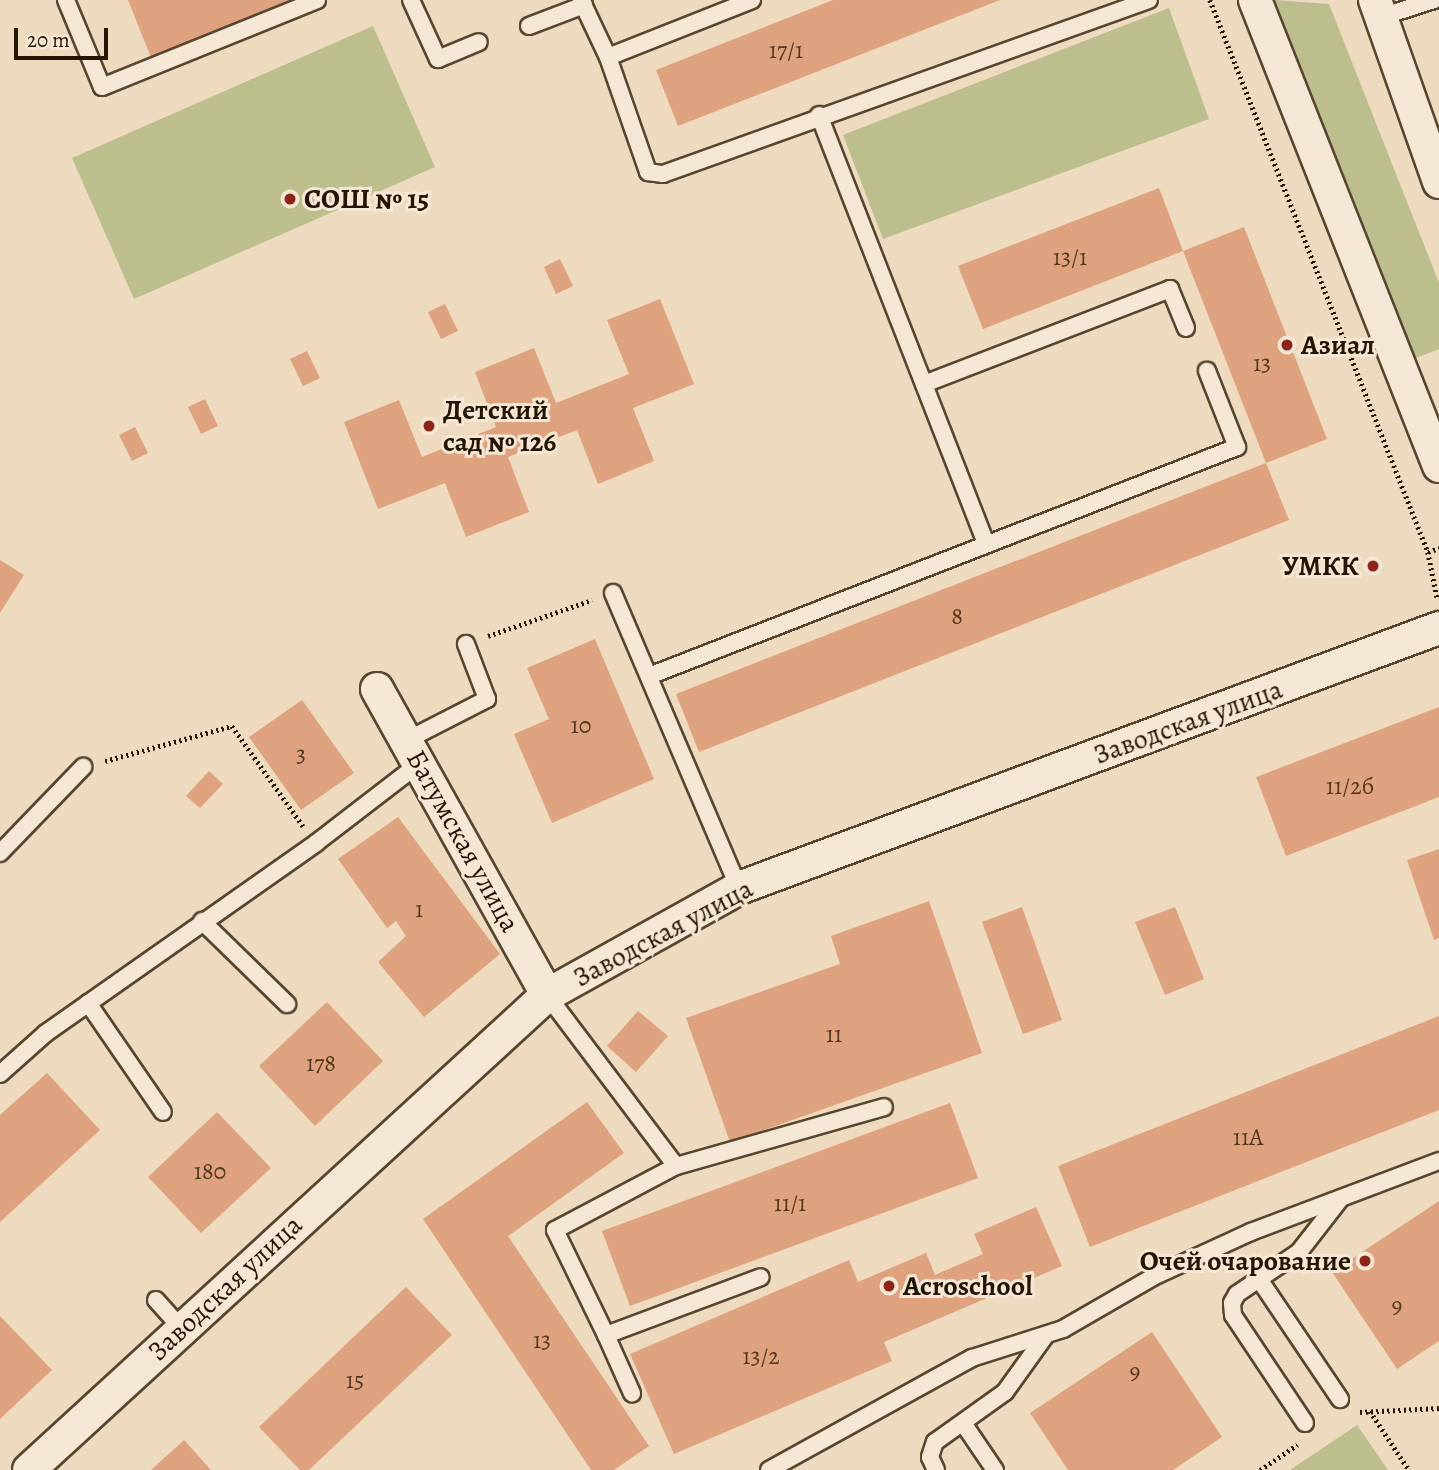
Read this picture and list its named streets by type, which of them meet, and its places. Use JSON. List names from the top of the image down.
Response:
{
  "streets": {
    "street": ["Заводская улица", "Батумская улица"]
  },
  "crossings": [
    ["Заводская улица", "Батумская улица"]
  ],
  "places": [
    "СОШ № 15",
    "Азиал",
    "Детский сад № 126",
    "УМКК",
    "Очей очарование",
    "Acroschool"
  ],
  "house_numbers": [
    "17/1",
    "13/1",
    "13",
    "8",
    "10",
    "3",
    "11/2б",
    "1",
    "11",
    "178",
    "11А",
    "180",
    "11/1",
    "9",
    "13",
    "13/2",
    "9",
    "15"
  ],
  "scale_bar": "20 m"
}
